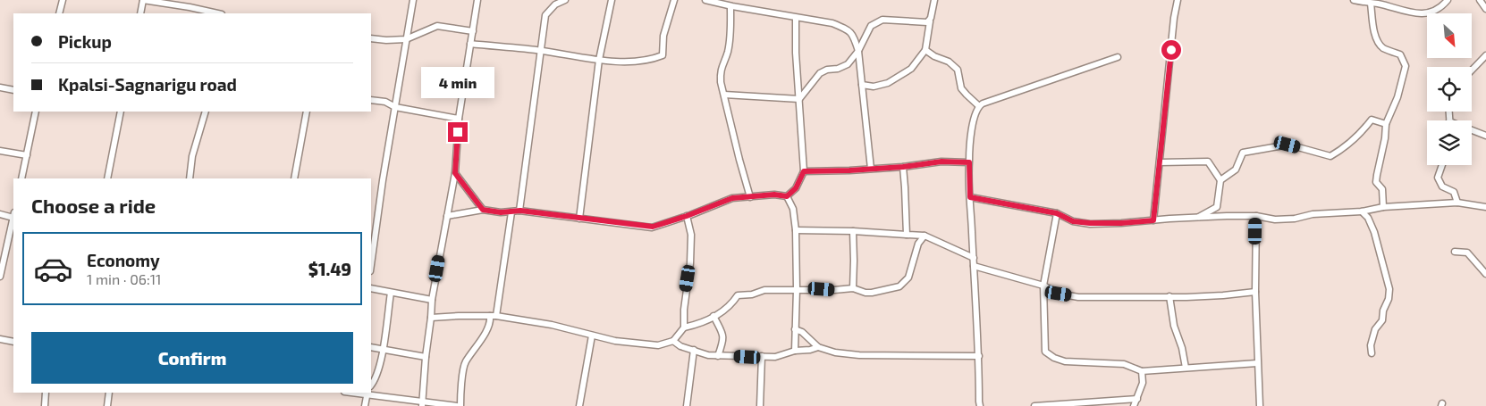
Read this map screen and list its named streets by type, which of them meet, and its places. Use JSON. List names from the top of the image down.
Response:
{
  "north": "bottom right",
  "page": {
    "banner": ["Pickup", "Kpalsi-Sagnarigu road"],
    "bubble": "4 min",
    "heading": "Choose a ride",
    "list": [
      {
        "name": "Economy",
        "note": "1 min · 06:11",
        "value": "$1.49"
      }
    ],
    "buttons": "Confirm"
  }
}
